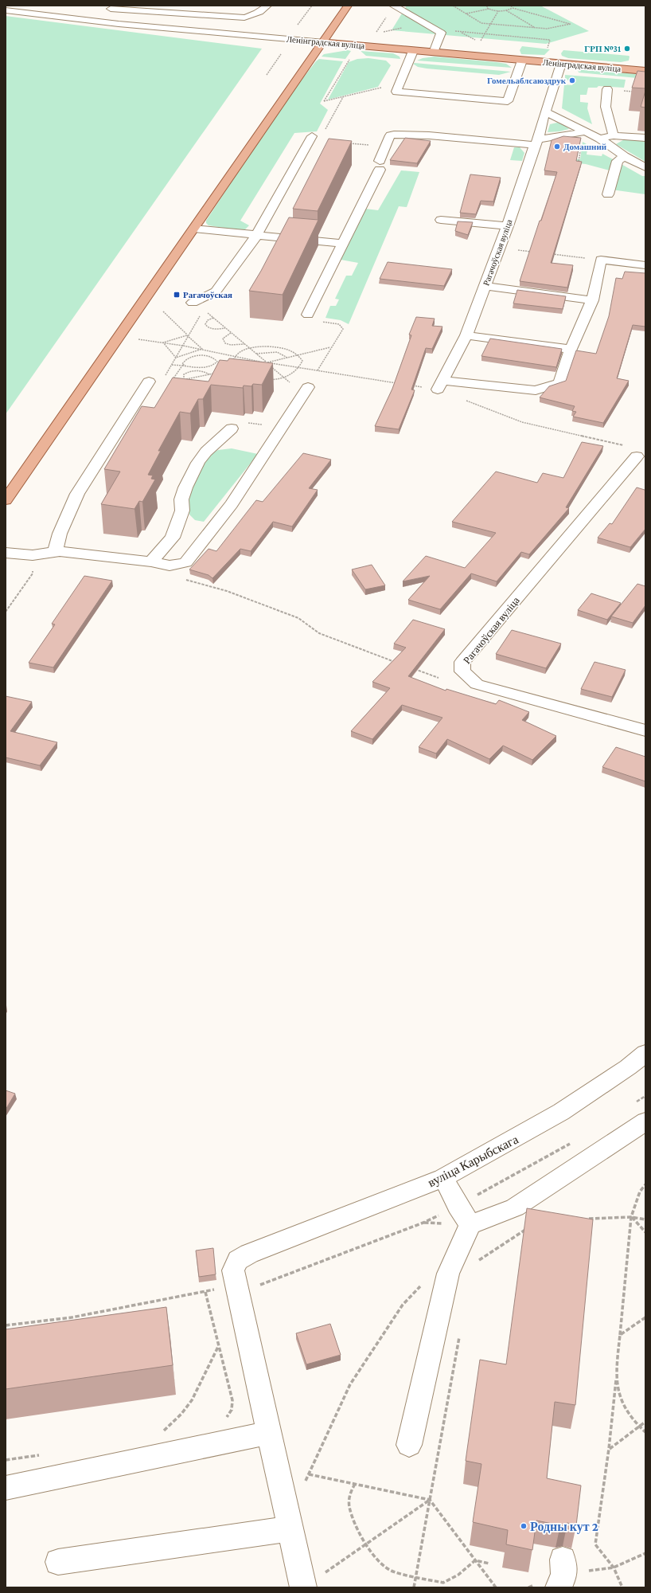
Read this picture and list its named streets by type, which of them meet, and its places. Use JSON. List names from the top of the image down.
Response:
{
  "streets": {
    "main road": ["Ленінградская вуліца"],
    "street": ["Рагачоўская вуліца", "вуліца Карыбскага"]
  },
  "places": {
    "other": [
      "ГРП №31",
      "Гомельаблсаюздрук",
      "Домашний",
      "Родны кут 2"
    ],
    "transit": ["Рагачоўская"]
  }
}
